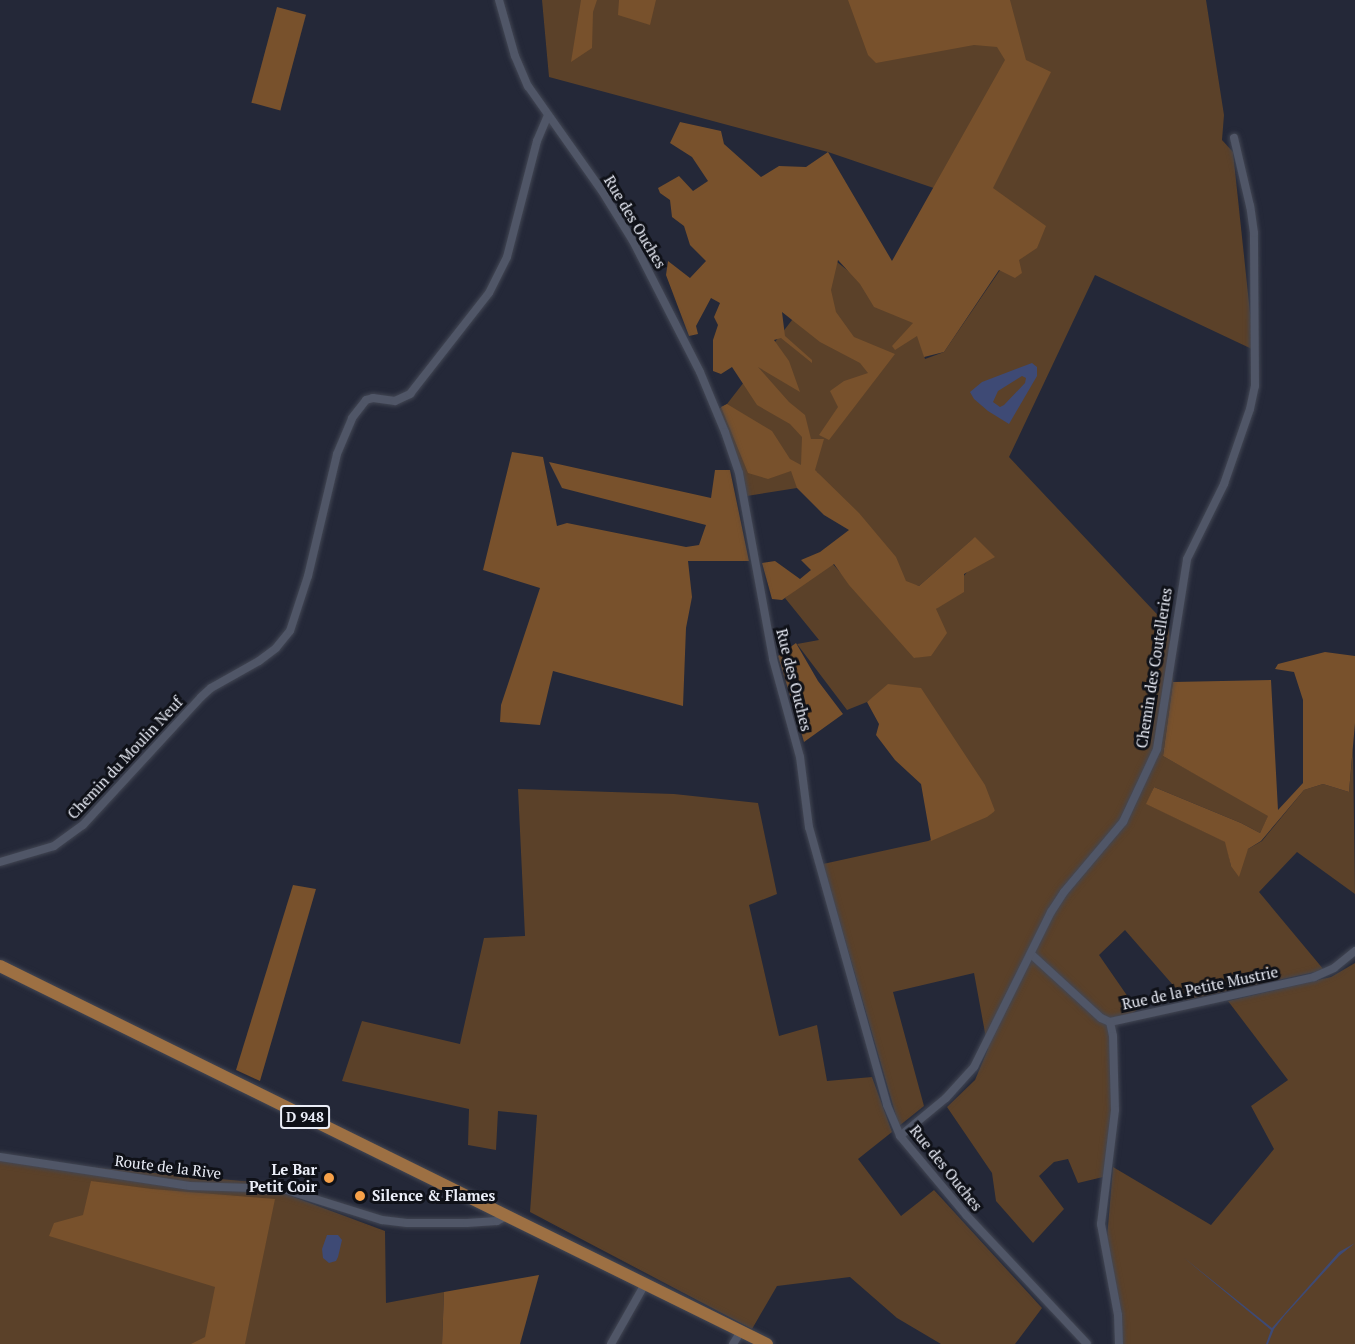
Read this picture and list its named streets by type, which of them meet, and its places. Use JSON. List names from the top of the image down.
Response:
{
  "streets": {
    "main road": ["D 948"],
    "street": [
      "Rue des Ouches",
      "Chemin des Coutelleries",
      "Chemin du Moulin Neuf",
      "Rue de la Petite Mustrie",
      "Route de la Rive"
    ]
  },
  "crossings": [
    ["Rue des Ouches", "Chemin des Coutelleries"],
    ["Rue des Ouches", "Chemin du Moulin Neuf"],
    ["Chemin des Coutelleries", "Rue de la Petite Mustrie"],
    ["D 948", "Route de la Rive"]
  ],
  "places": ["Le Bar Petit Coir", "Silence & Flames"]
}
